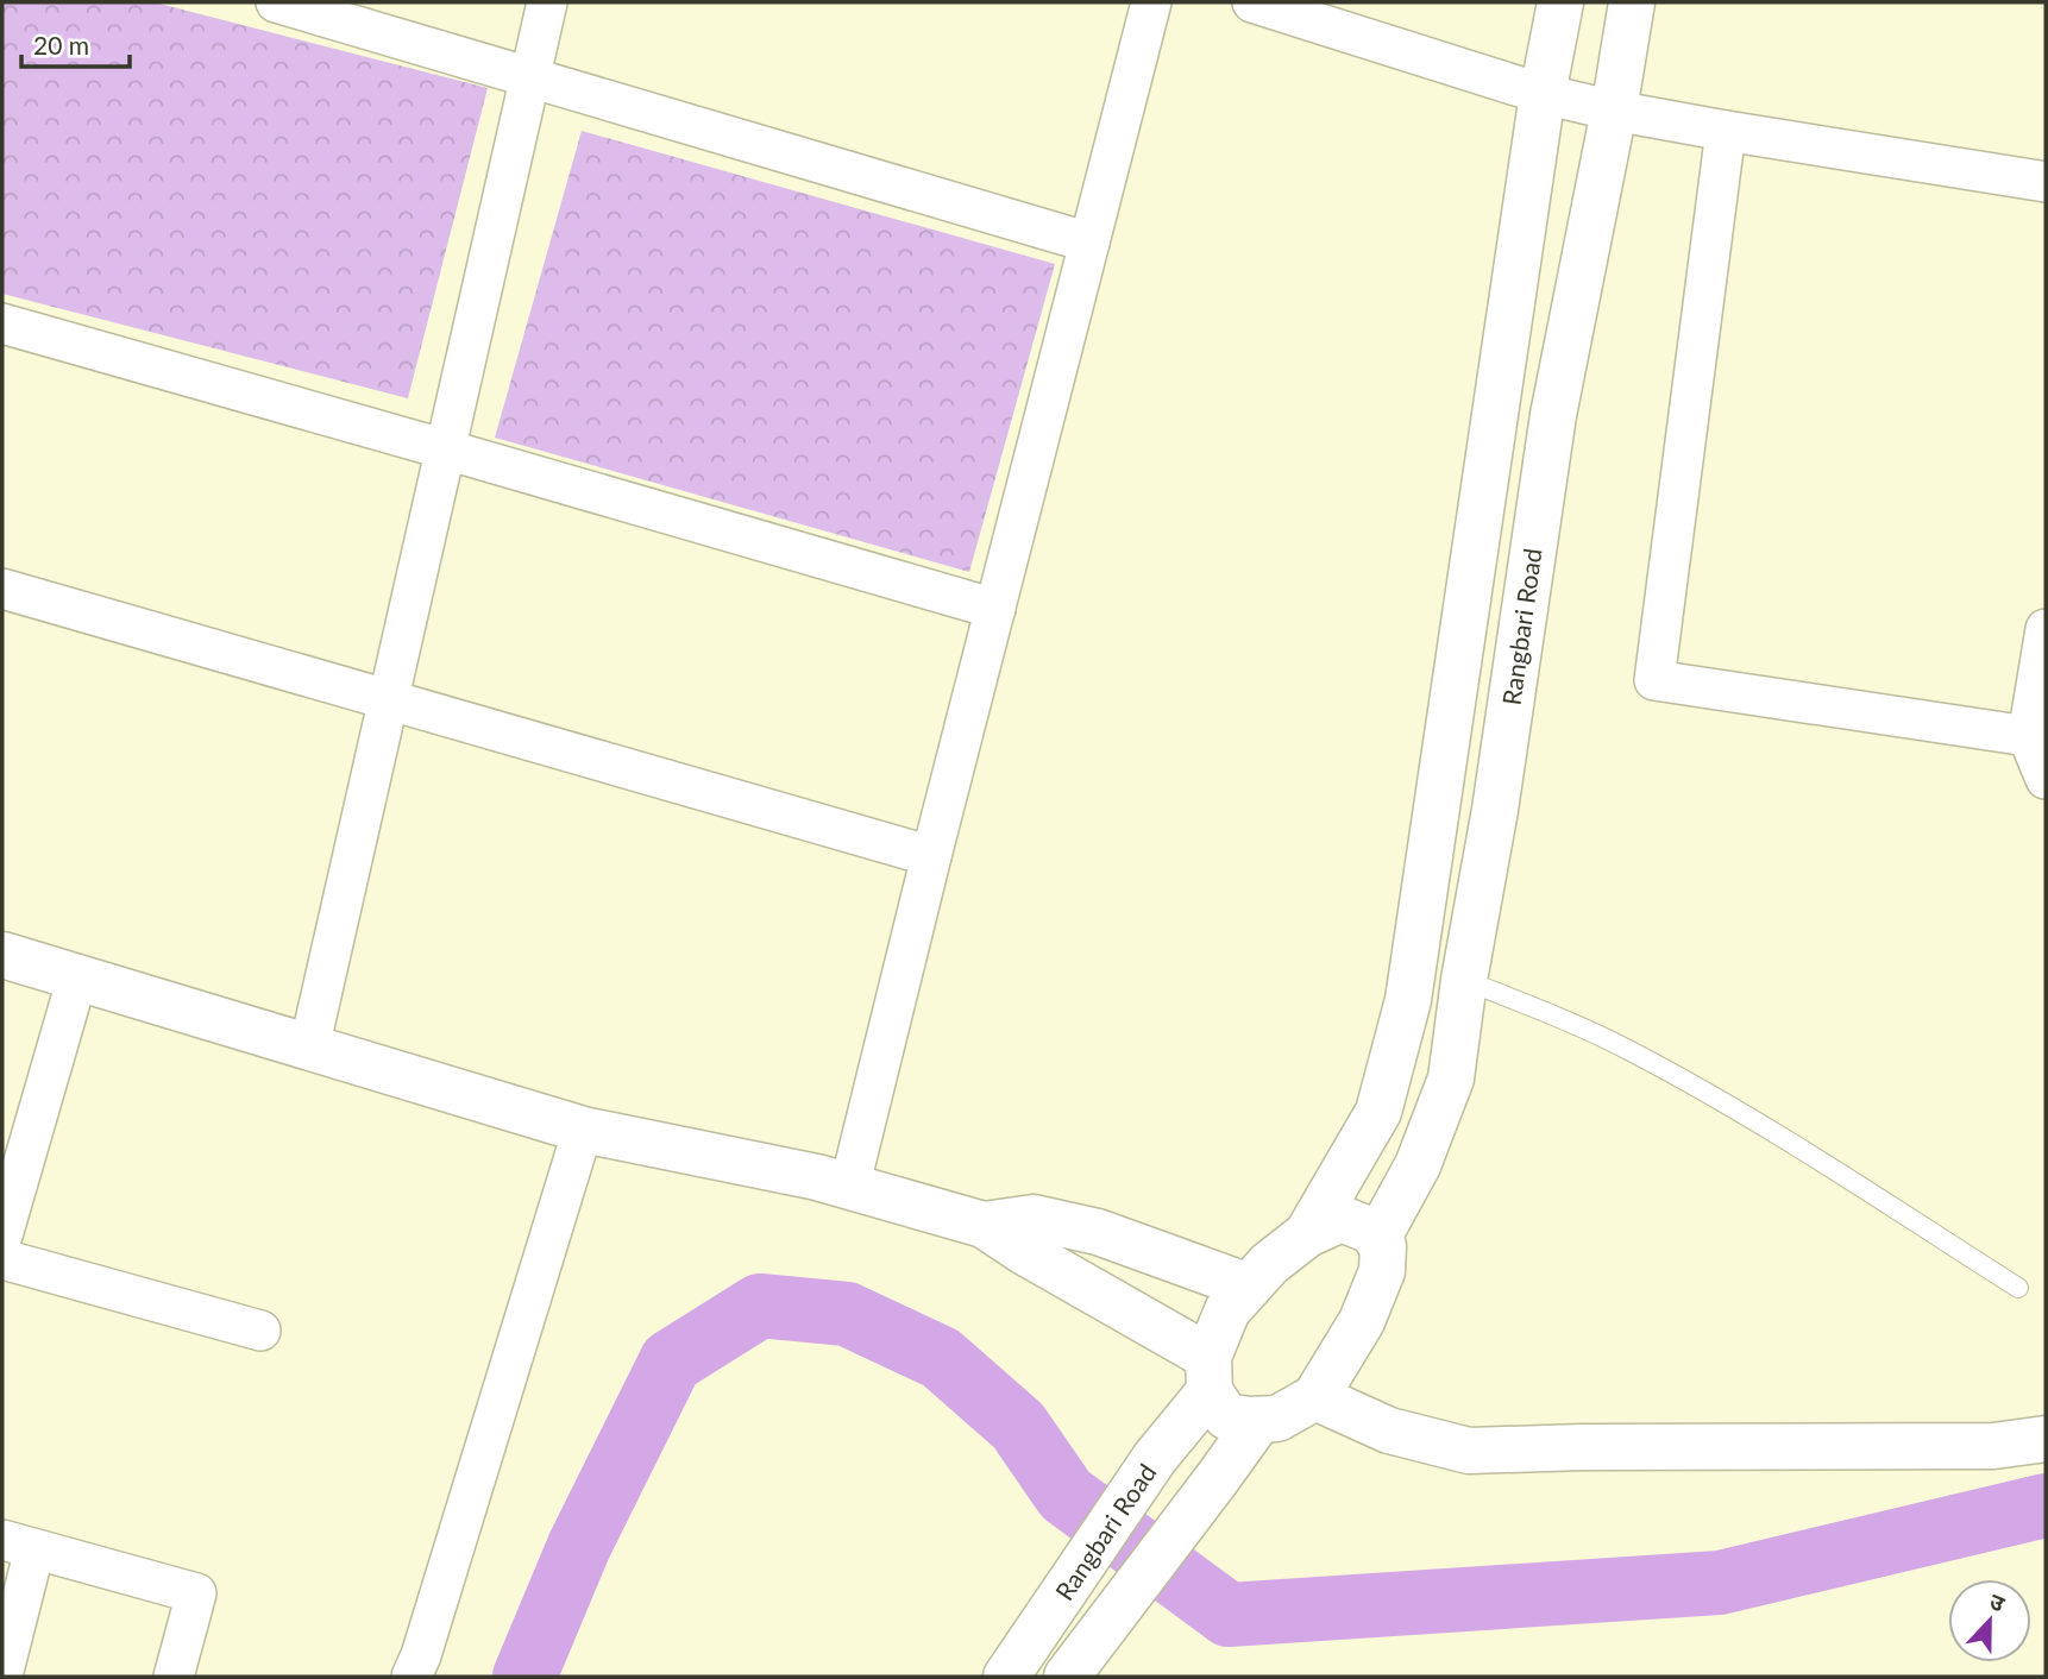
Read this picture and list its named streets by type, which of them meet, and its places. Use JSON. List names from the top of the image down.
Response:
{
  "streets": {
    "street": ["Rangbari Road"]
  },
  "scale_bar": "20 m",
  "north": "top"
}
